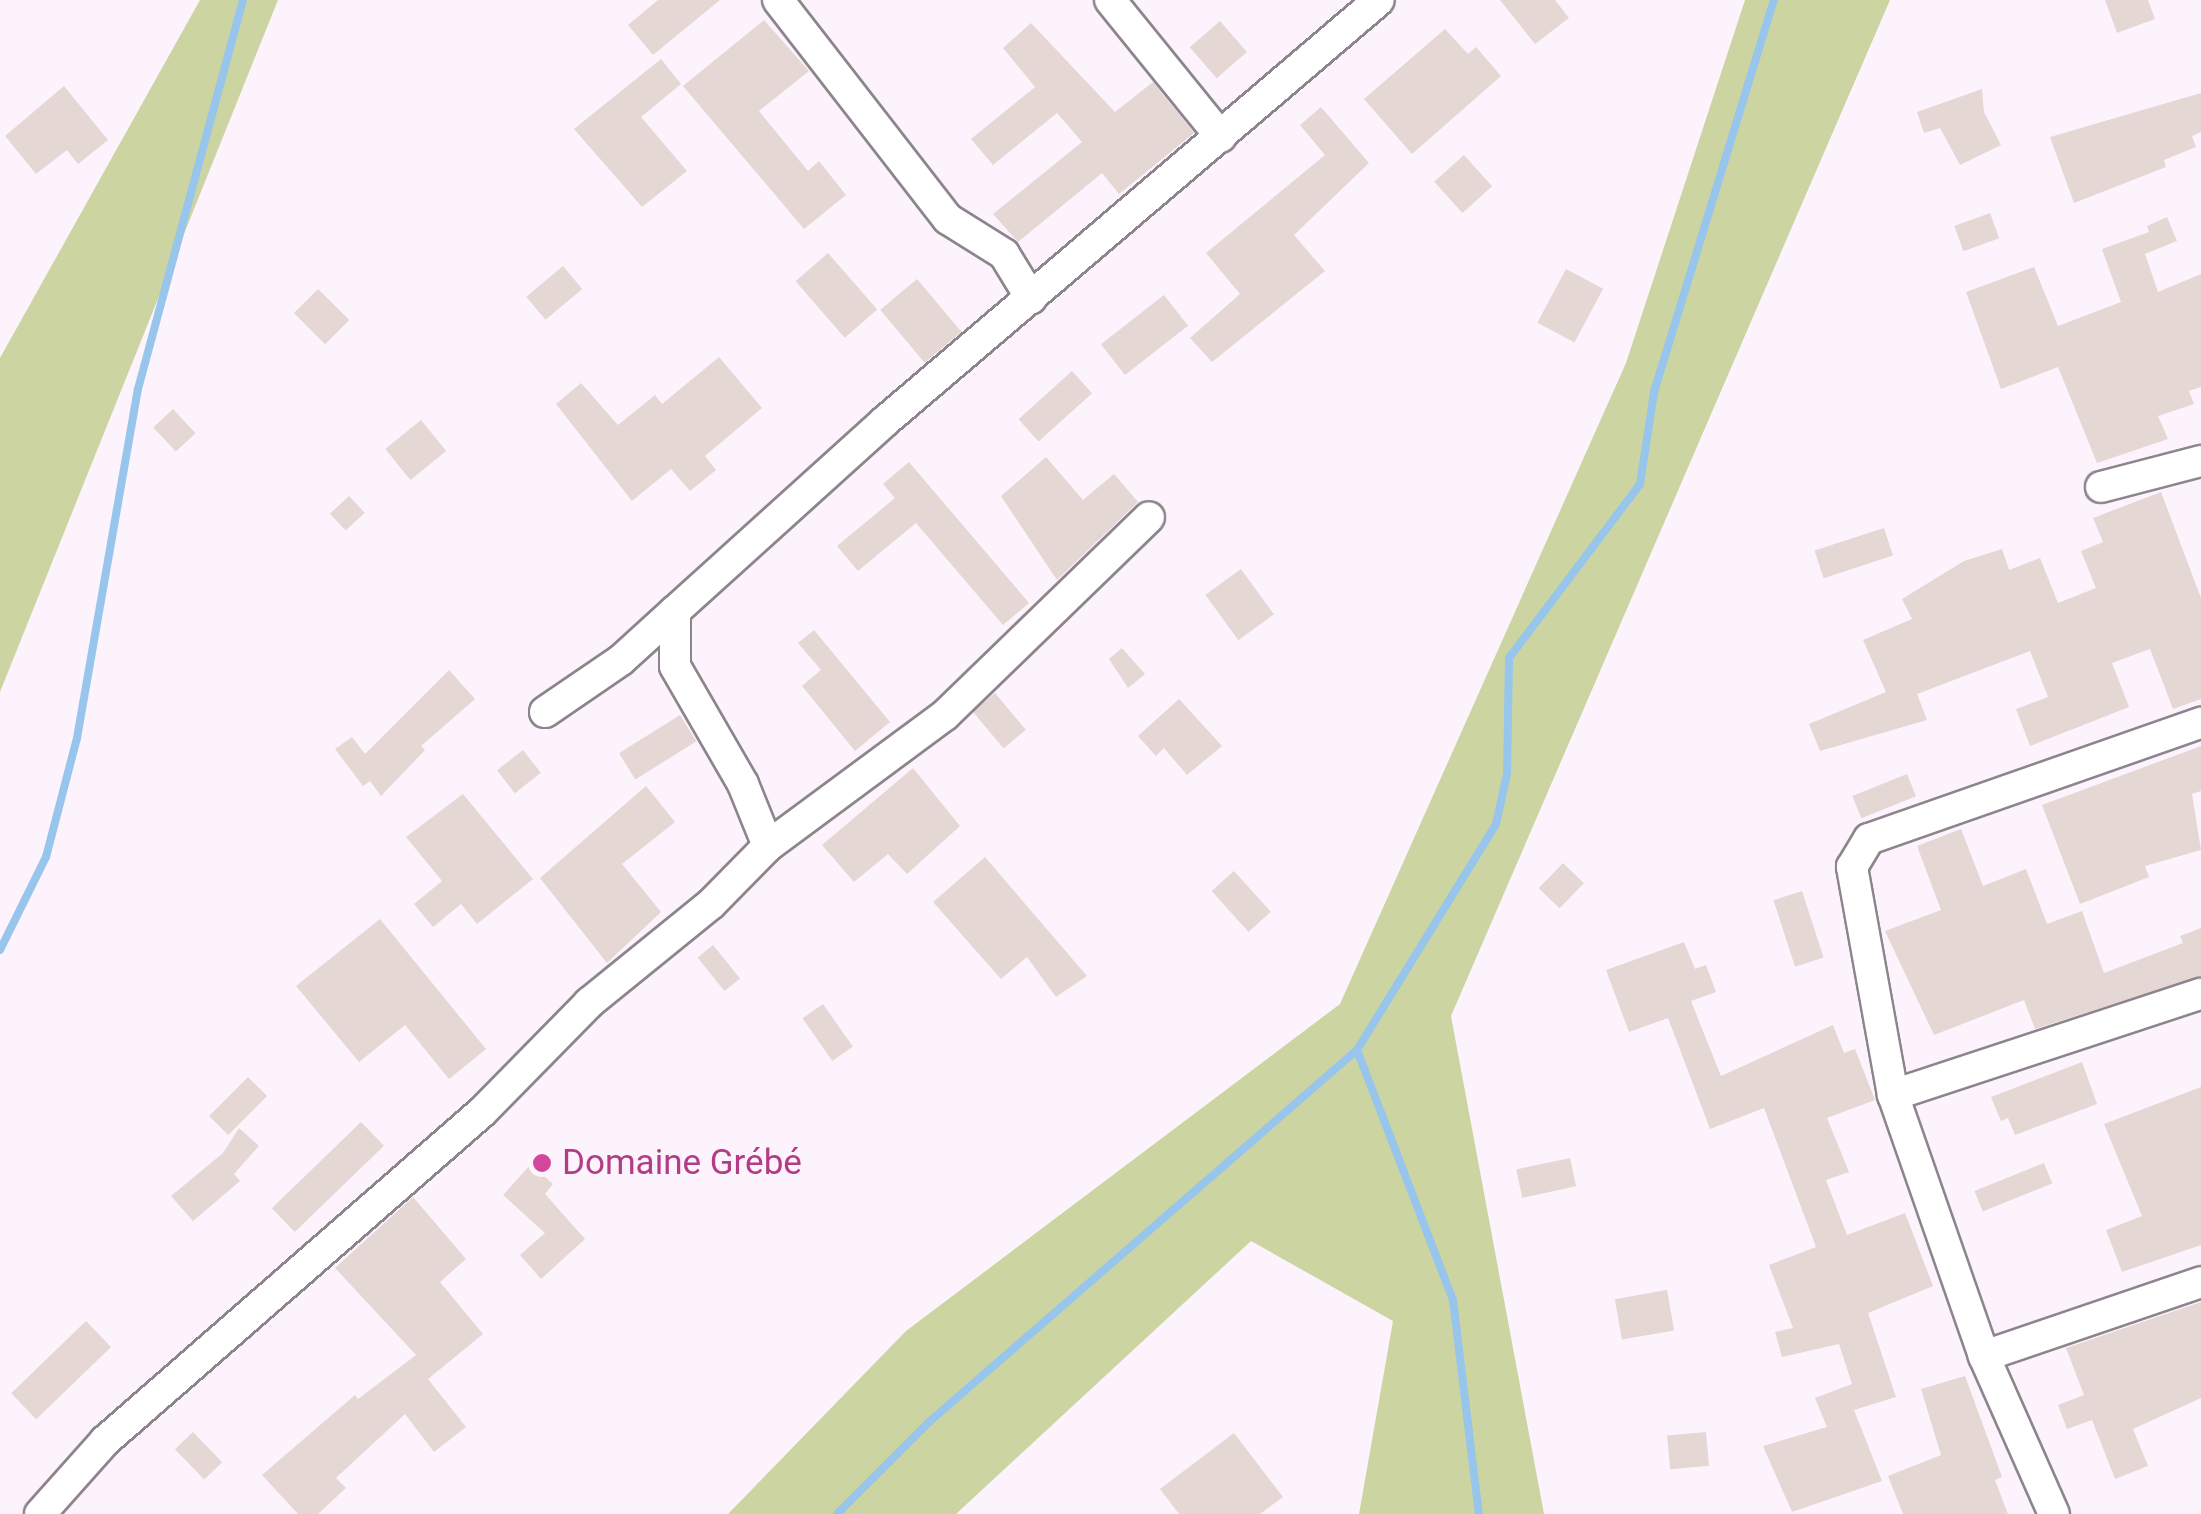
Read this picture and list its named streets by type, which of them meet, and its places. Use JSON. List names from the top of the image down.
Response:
{
  "places": ["Domaine Grébé"]
}
